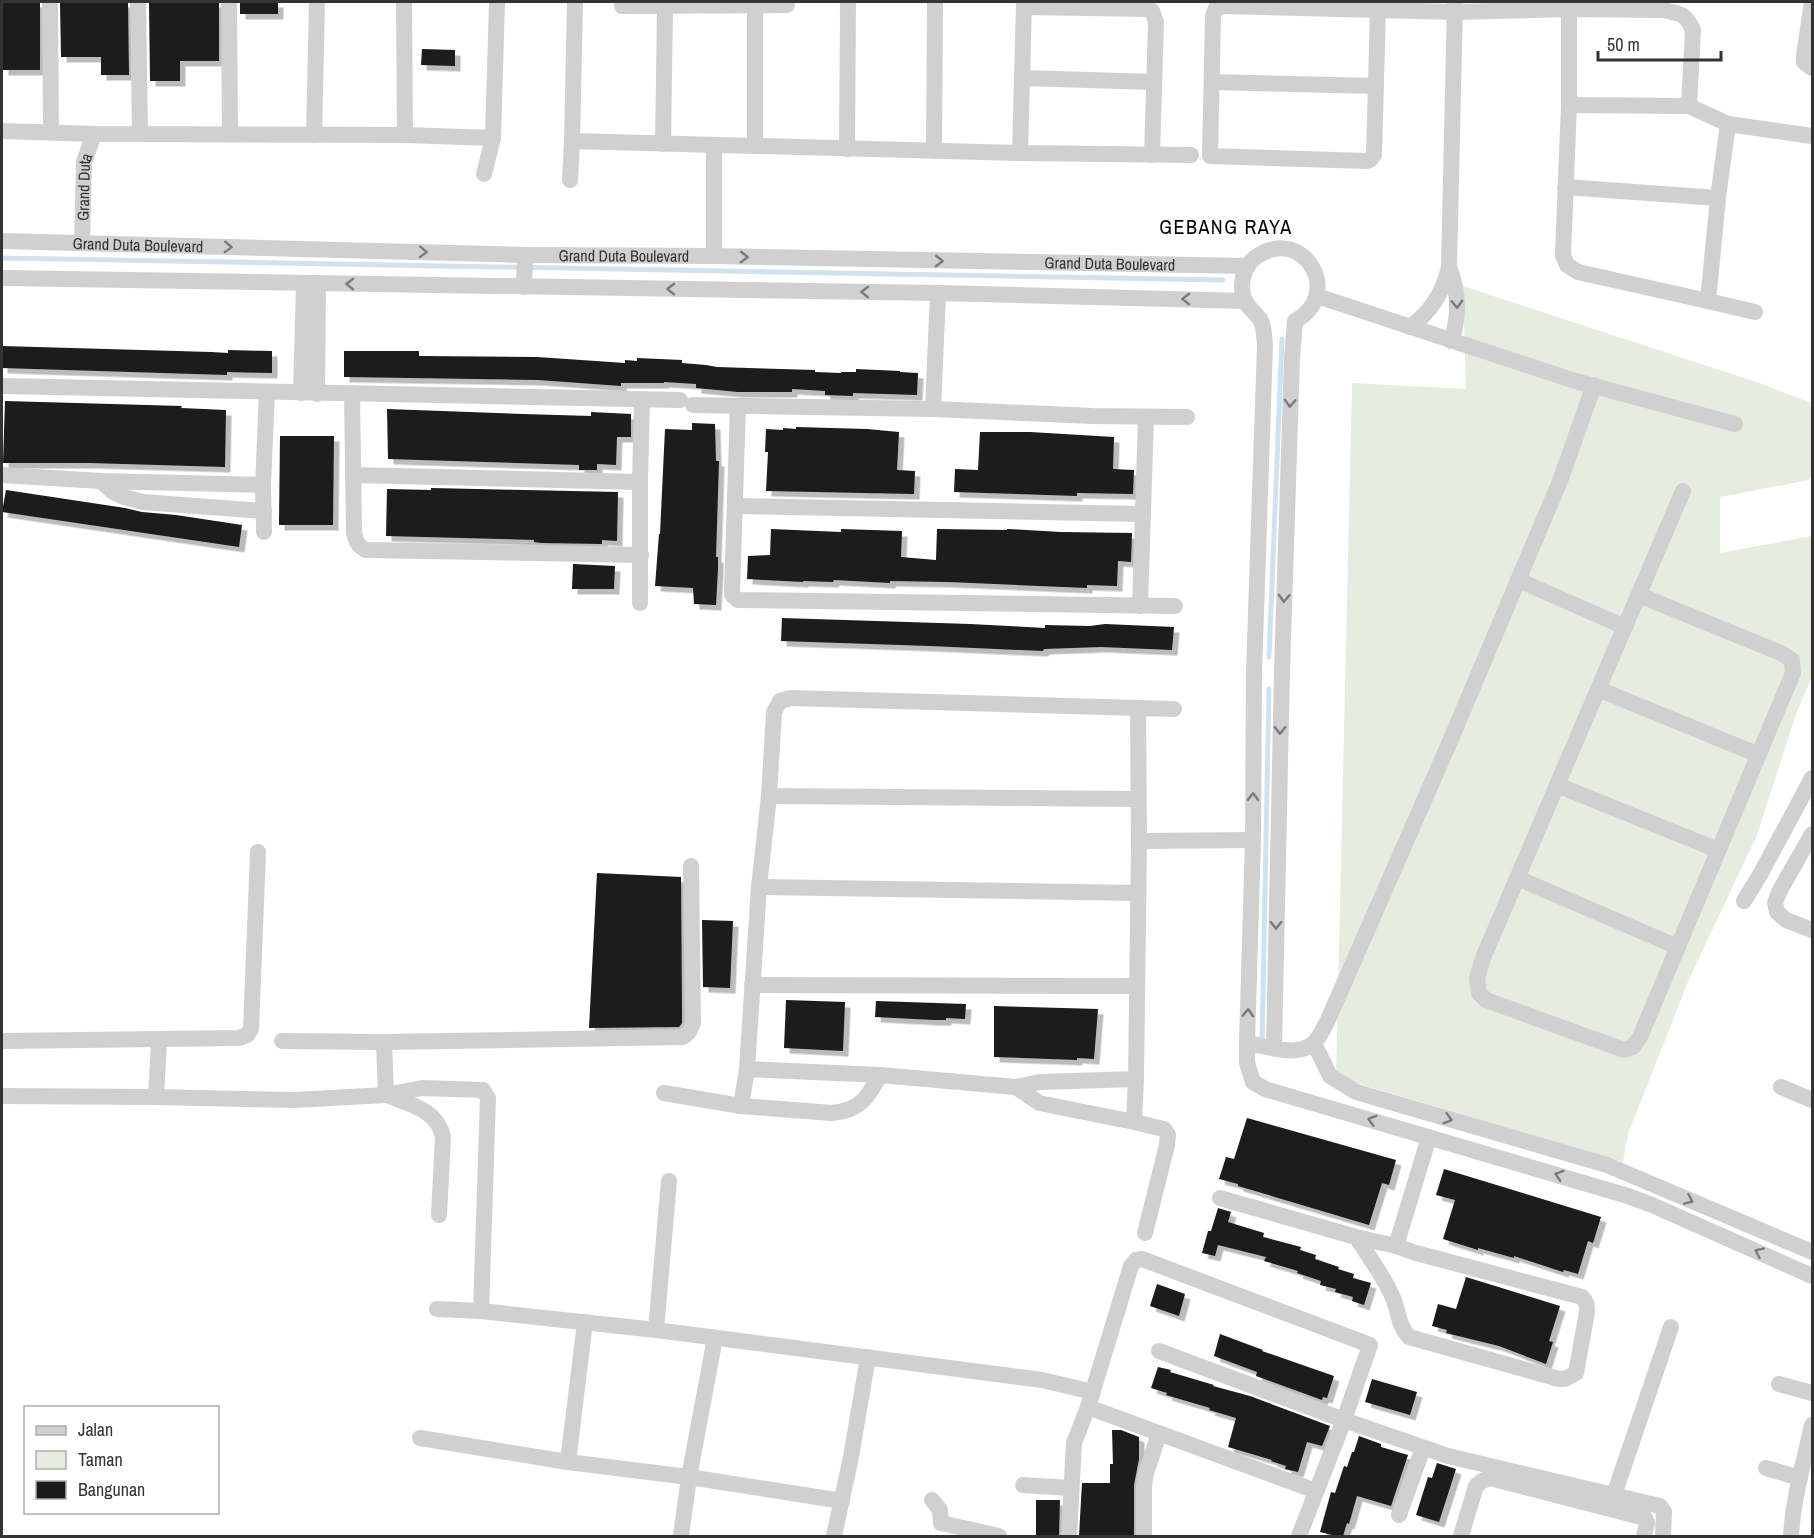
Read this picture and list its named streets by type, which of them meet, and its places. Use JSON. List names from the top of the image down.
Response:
{
  "streets": {
    "street": ["Grand Duta", "Grand Duta Boulevard"]
  },
  "crossings": [
    ["Grand Duta", "Grand Duta Boulevard"]
  ],
  "districts": ["GEBANG RAYA"],
  "legend": ["Jalan", "Taman", "Bangunan"],
  "scale_bar": "50 m"
}
